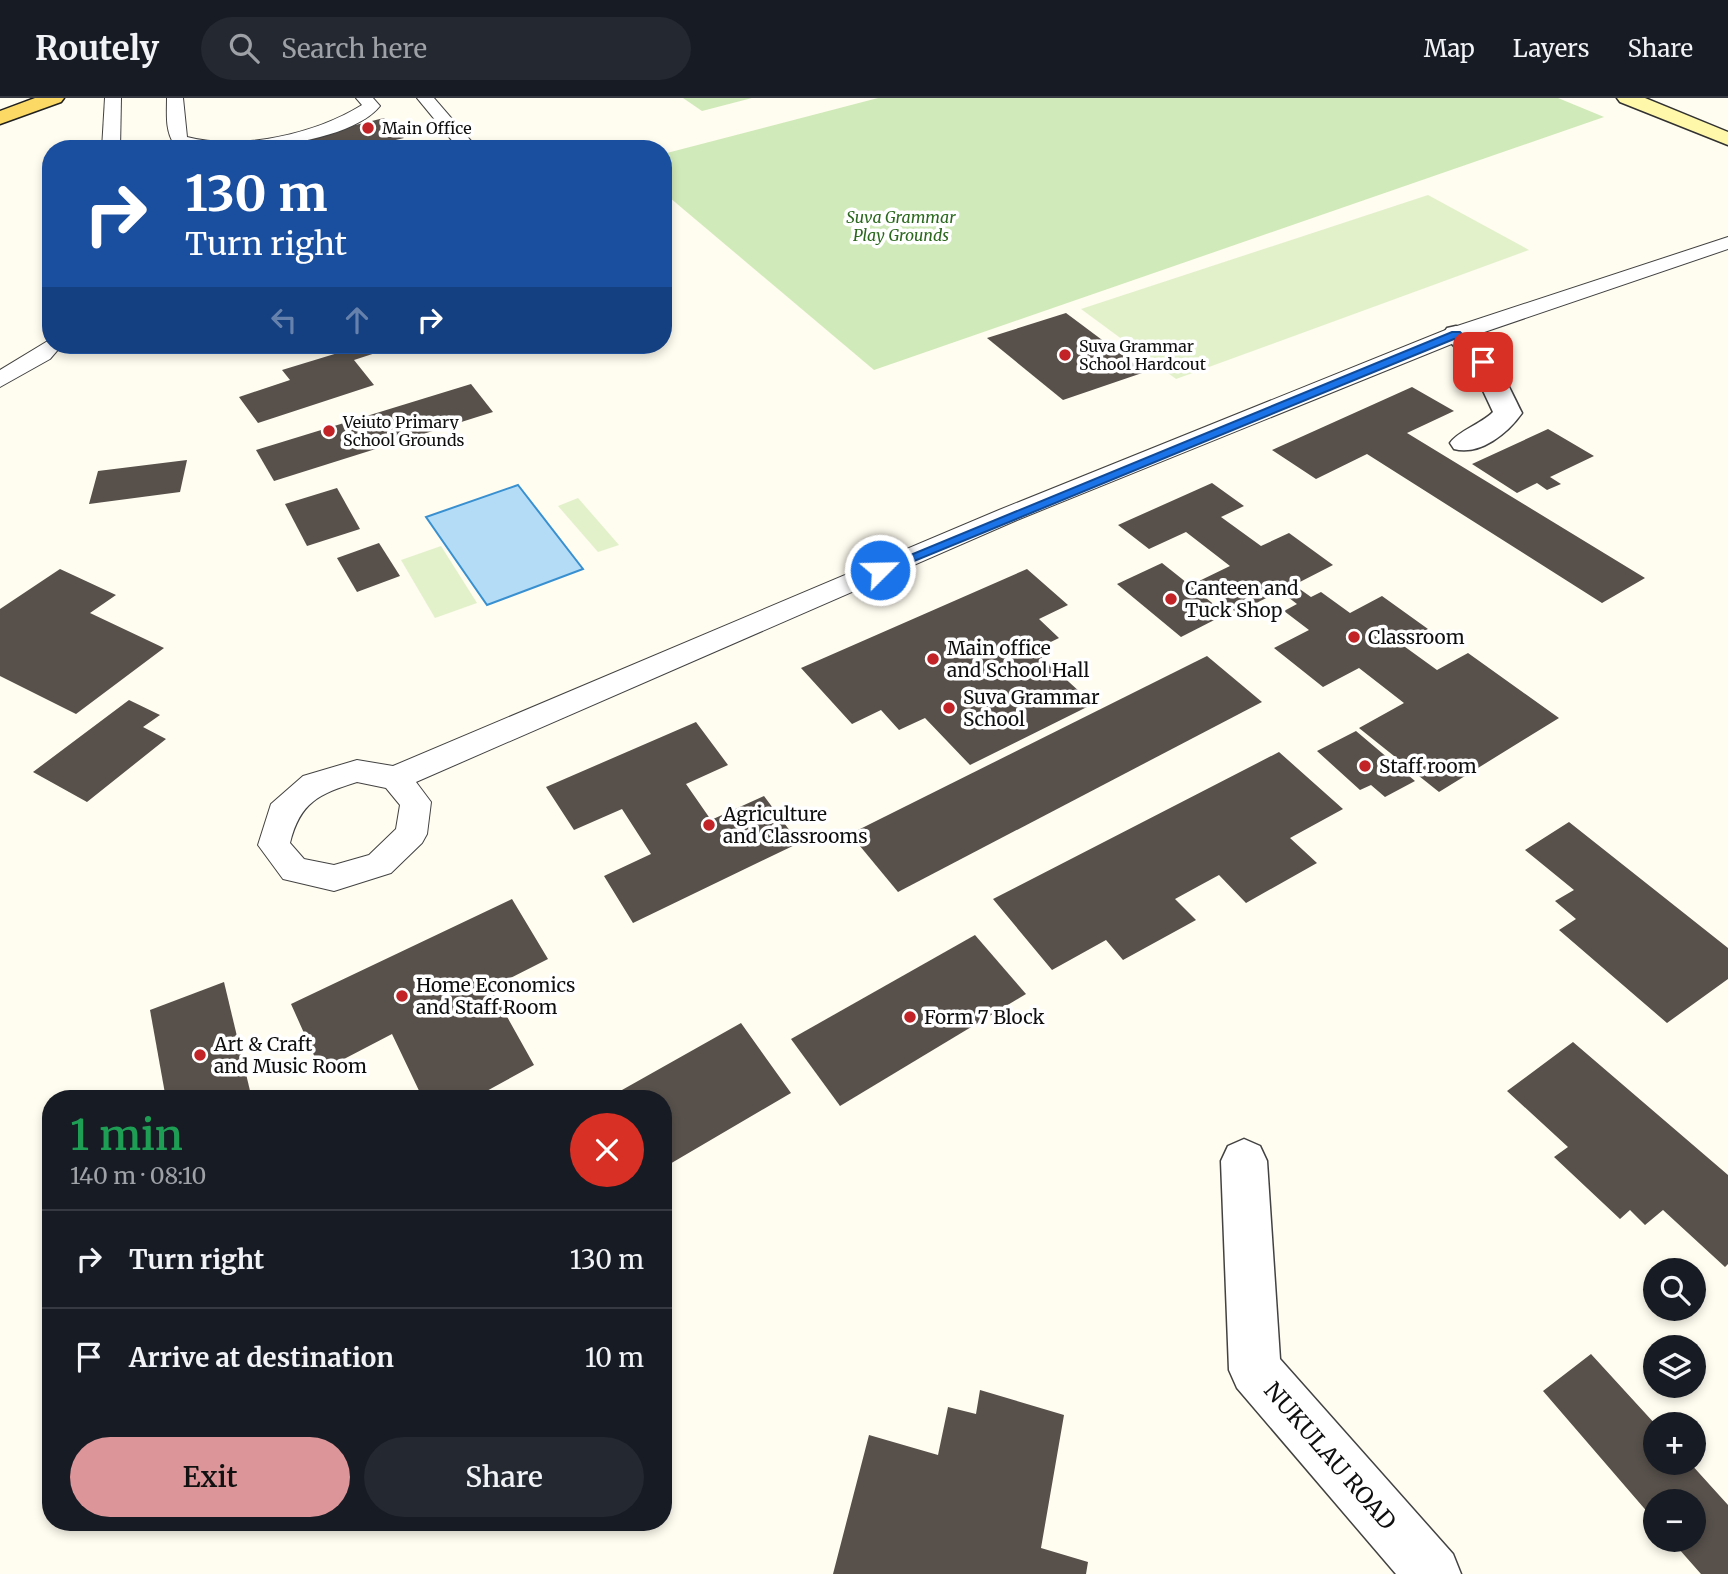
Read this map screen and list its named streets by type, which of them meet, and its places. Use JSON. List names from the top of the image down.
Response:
{
  "streets": {
    "street": ["NUKULAU ROAD"]
  },
  "parks": ["Suva Grammar Play Grounds"],
  "places": [
    "Main Office",
    "Suva Grammar School Hardcout",
    "Veiuto Primary School Grounds",
    "Canteen and Tuck Shop",
    "Classroom",
    "Main office and School Hall",
    "Suva Grammar School",
    "Staff room",
    "Agriculture and Classrooms",
    "Home Economics and Staff Room",
    "Form 7 Block",
    "Art & Craft and Music Room"
  ],
  "page": {
    "header": "Routely",
    "search": "Search here",
    "nav": ["Map", "Layers", "Share"],
    "turn": ["130 m", "Turn right"],
    "heading": ["1 min", "140 m · 08:10"],
    "list": [
      {
        "name": "Turn right",
        "value": "130 m"
      },
      {
        "name": "Arrive at destination",
        "value": "10 m"
      }
    ],
    "map_buttons": ["+", "−"],
    "buttons": ["Exit", "Share"]
  }
}
